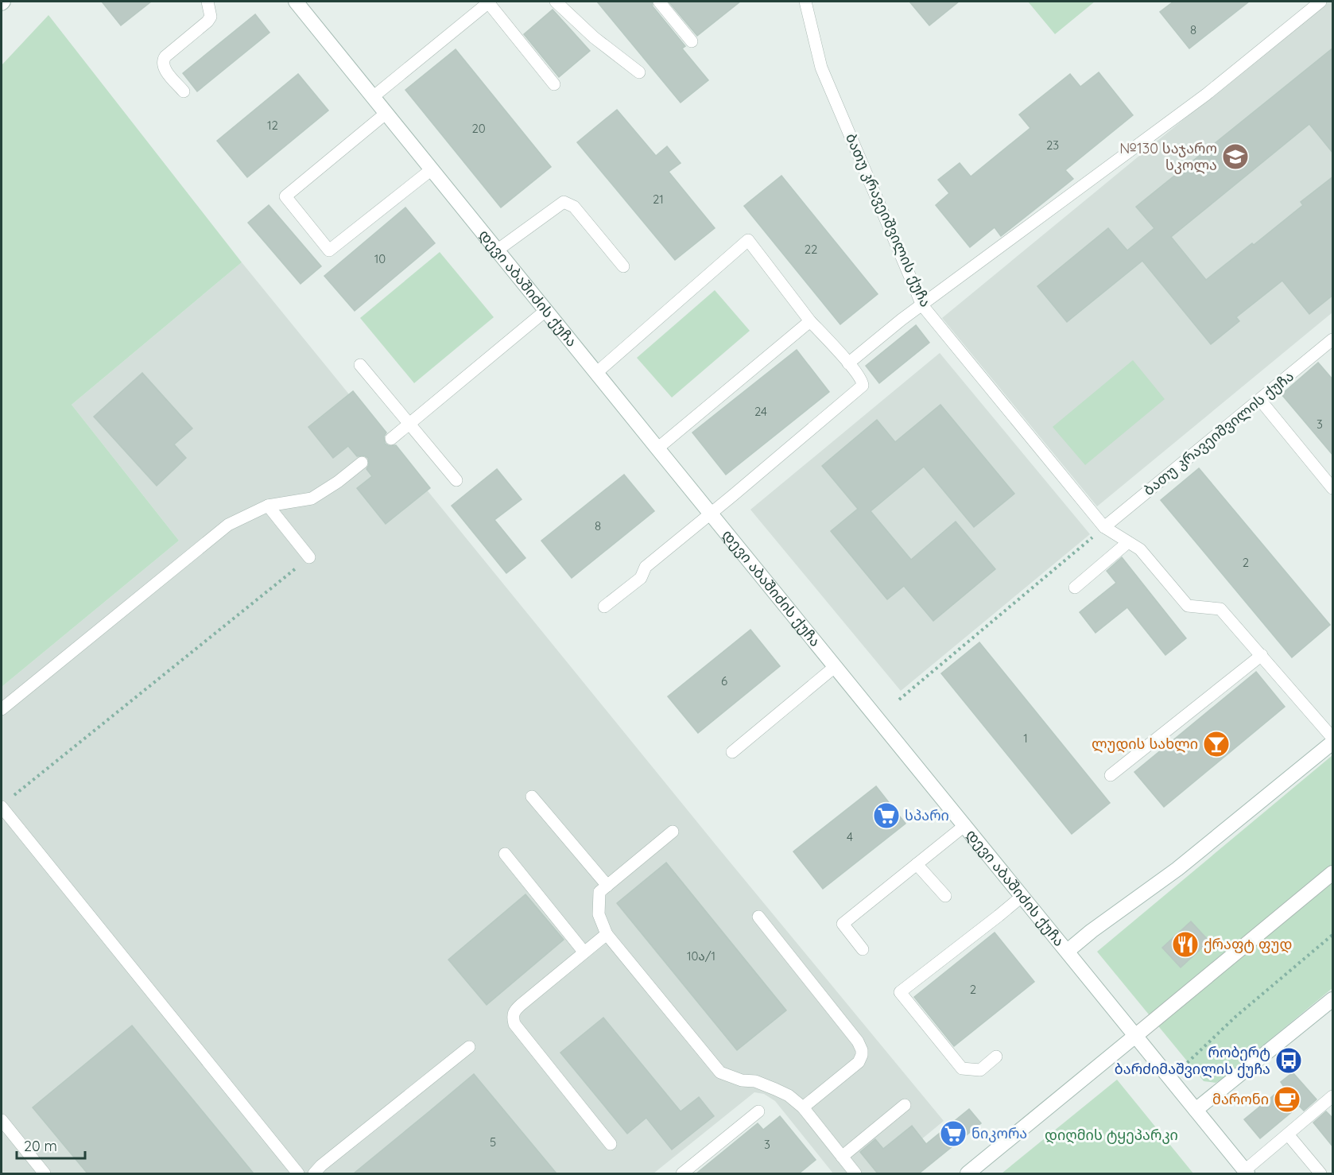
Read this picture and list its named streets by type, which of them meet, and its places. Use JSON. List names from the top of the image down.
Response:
{
  "streets": {
    "street": ["დევი აბაშიძის ქუჩა"],
    "lane": ["ბათუ კრავეიშვილის ქუჩა"]
  },
  "parks": ["დიღმის ტყეპარკი"],
  "places": {
    "school or university": ["№130 საჯარო სკოლა"],
    "bar": ["ლუდის სახლი"],
    "supermarket": ["სპარი", "ნიკორა"],
    "restaurant": ["ქრაფტ ფუდ"],
    "bus stop": ["რობერტ ბარძიმაშვილის ქუჩა"],
    "cafe": ["მარონი"]
  },
  "house_numbers": [
    "8",
    "12",
    "20",
    "23",
    "21",
    "22",
    "10",
    "24",
    "3",
    "8",
    "2",
    "6",
    "1",
    "4",
    "10ა/1",
    "2",
    "5",
    "3"
  ],
  "scale_bar": "20 m"
}
